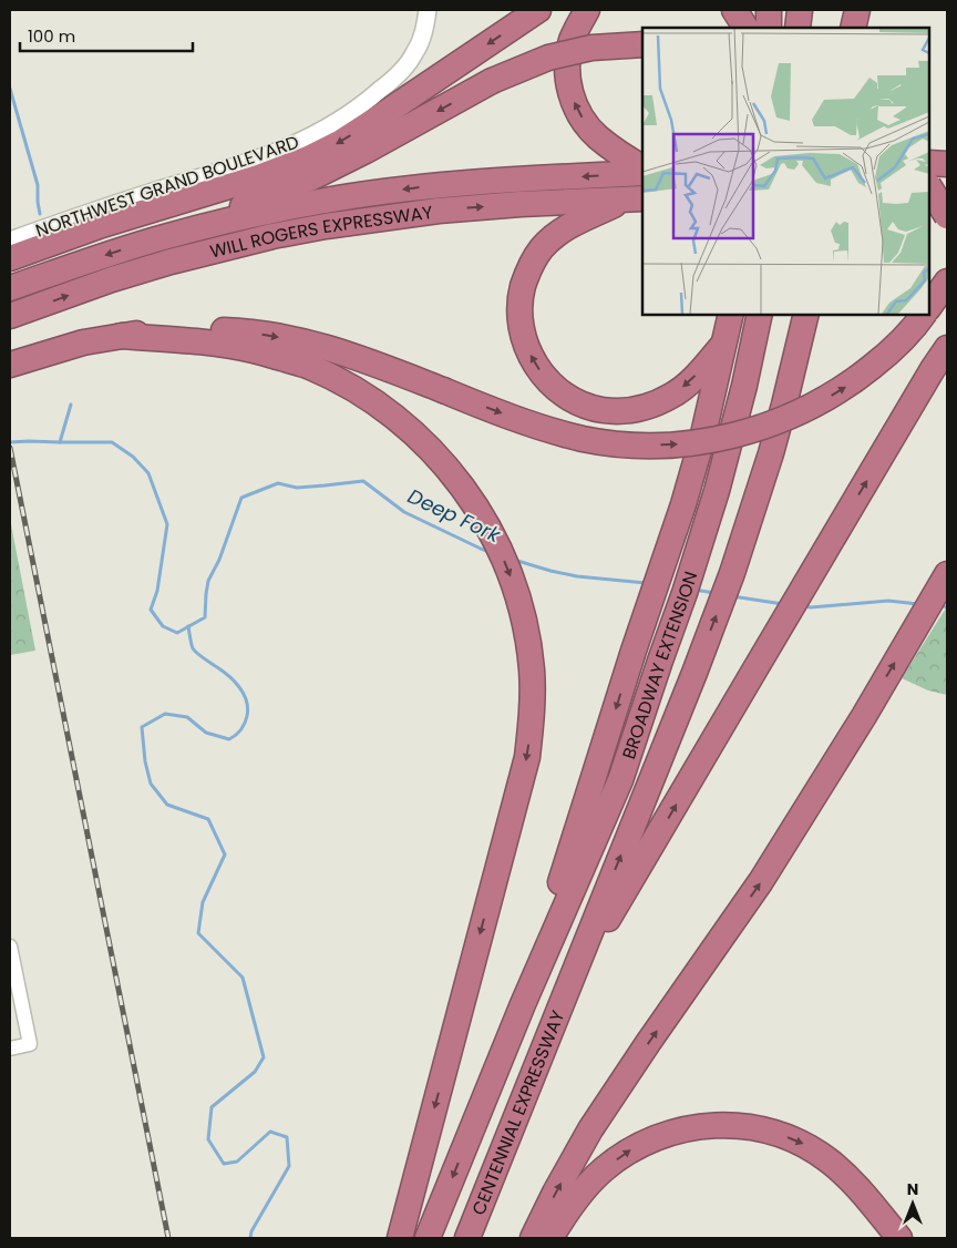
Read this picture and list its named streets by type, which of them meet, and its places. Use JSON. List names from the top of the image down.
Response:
{
  "streets": {
    "highway": ["WILL ROGERS EXPRESSWAY", "BROADWAY EXTENSION", "CENTENNIAL EXPRESSWAY"],
    "street": ["NORTHWEST GRAND BOULEVARD"]
  },
  "crossings": [
    ["BROADWAY EXTENSION", "CENTENNIAL EXPRESSWAY"]
  ],
  "water": ["Deep Fork"],
  "scale_bar": "100 m",
  "north": "top"
}
